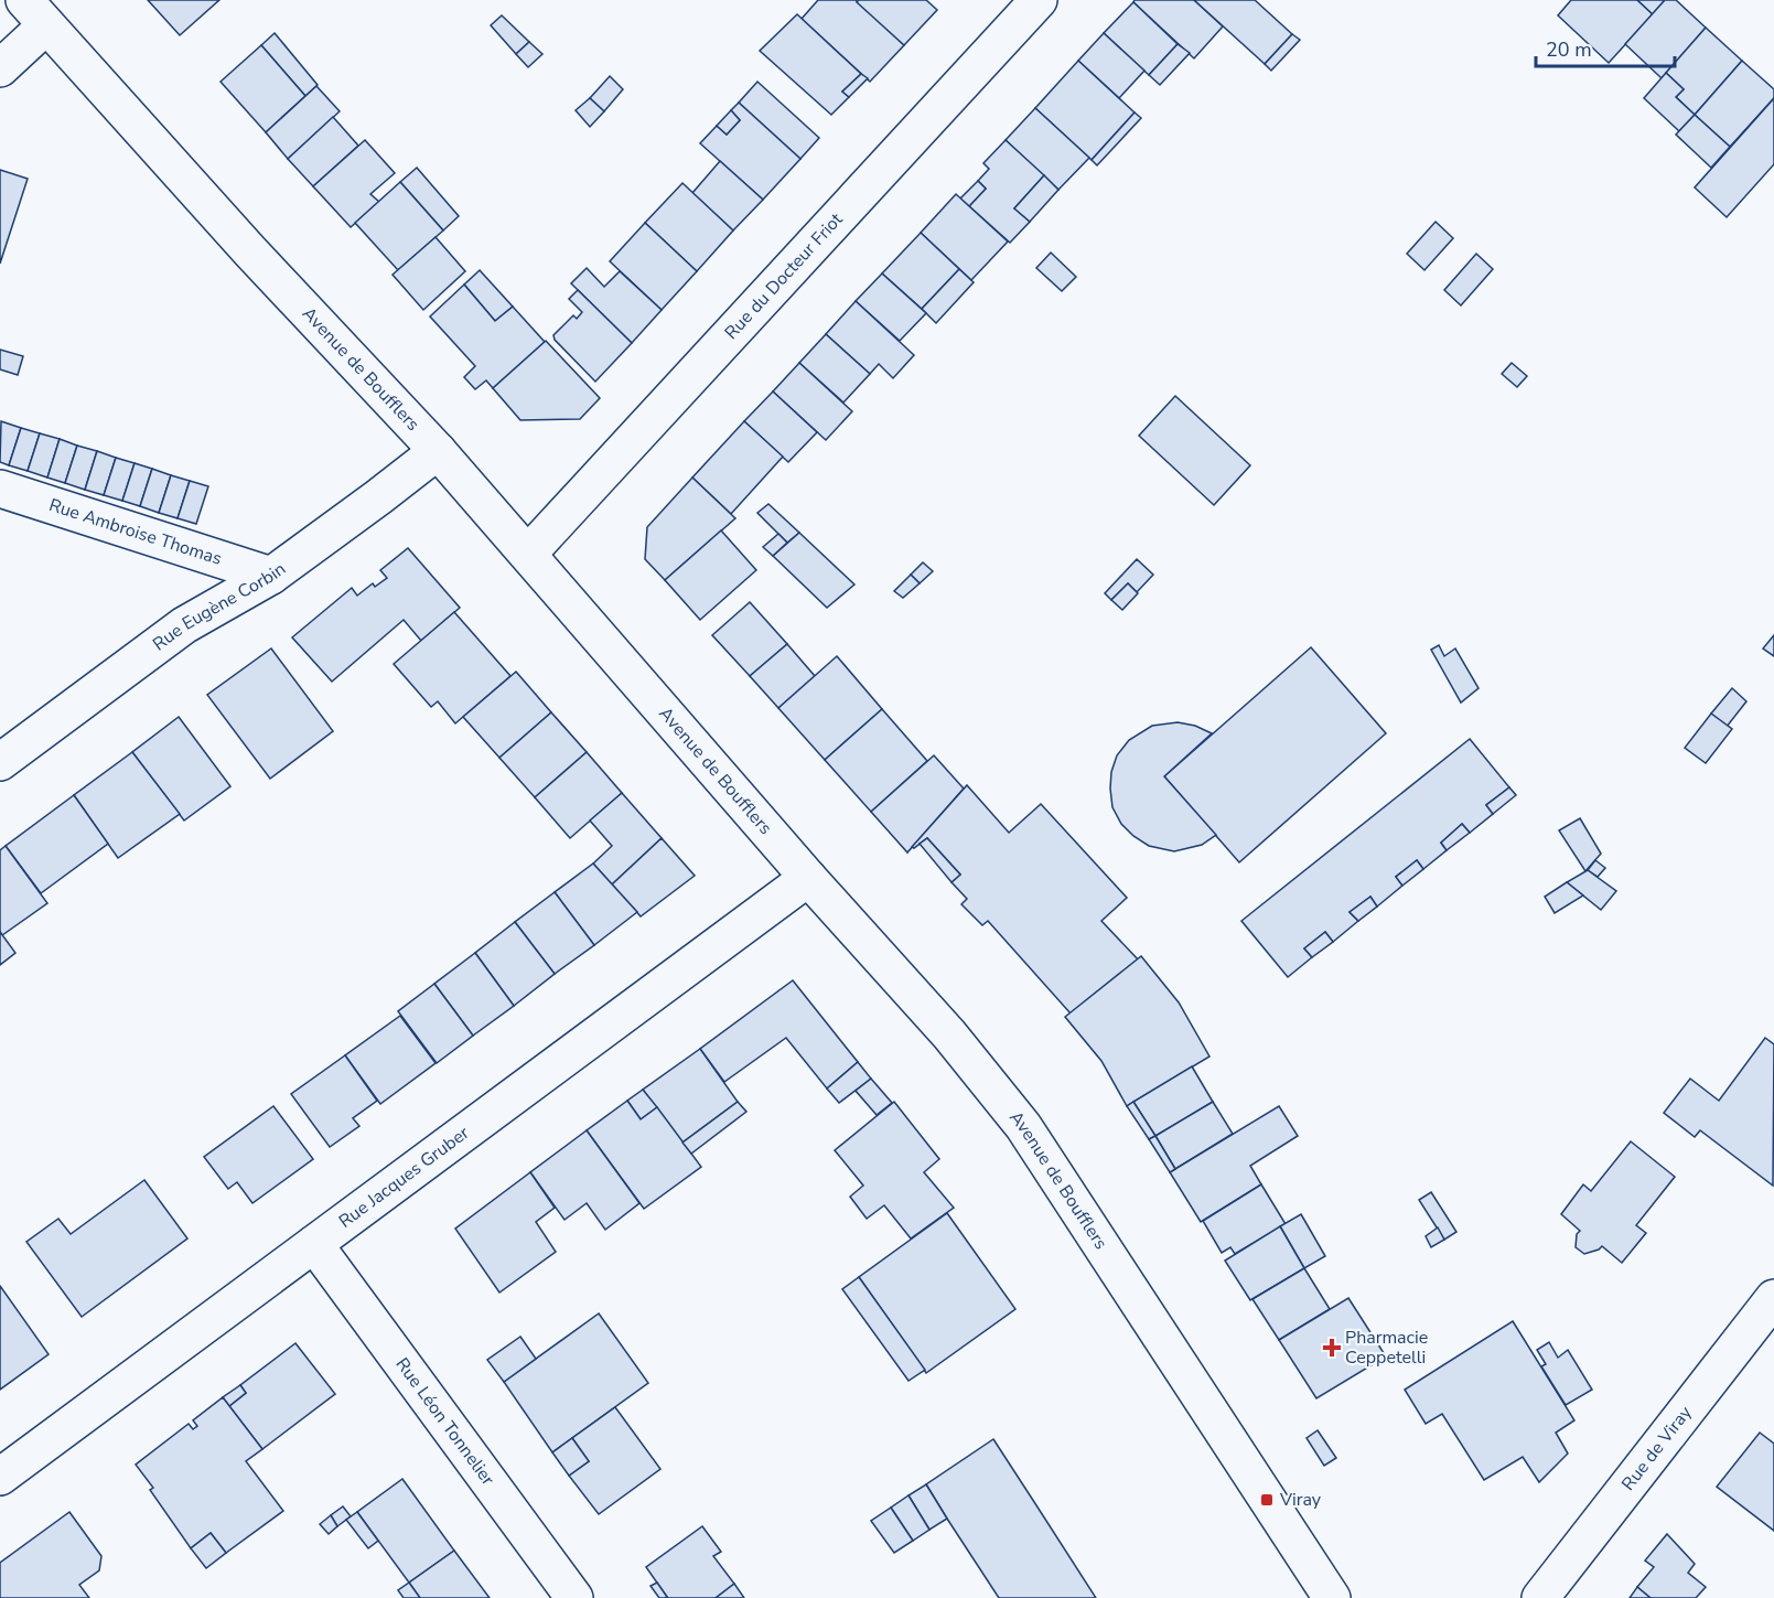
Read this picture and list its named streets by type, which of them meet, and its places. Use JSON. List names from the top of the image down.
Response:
{
  "streets": {
    "street": [
      "Rue du Docteur Friot",
      "Avenue de Boufflers",
      "Rue Ambroise Thomas",
      "Rue Eugène Corbin",
      "Rue Jacques Gruber",
      "Rue Léon Tonnelier",
      "Rue de Viray"
    ]
  },
  "crossings": [
    ["Rue du Docteur Friot", "Avenue de Boufflers"],
    ["Avenue de Boufflers", "Rue Eugène Corbin"],
    ["Avenue de Boufflers", "Rue Jacques Gruber"],
    ["Rue Ambroise Thomas", "Rue Eugène Corbin"],
    ["Rue Jacques Gruber", "Rue Léon Tonnelier"]
  ],
  "places": {
    "health": ["Pharmacie Ceppetelli"],
    "transit": ["Viray"]
  },
  "scale_bar": "20 m"
}
